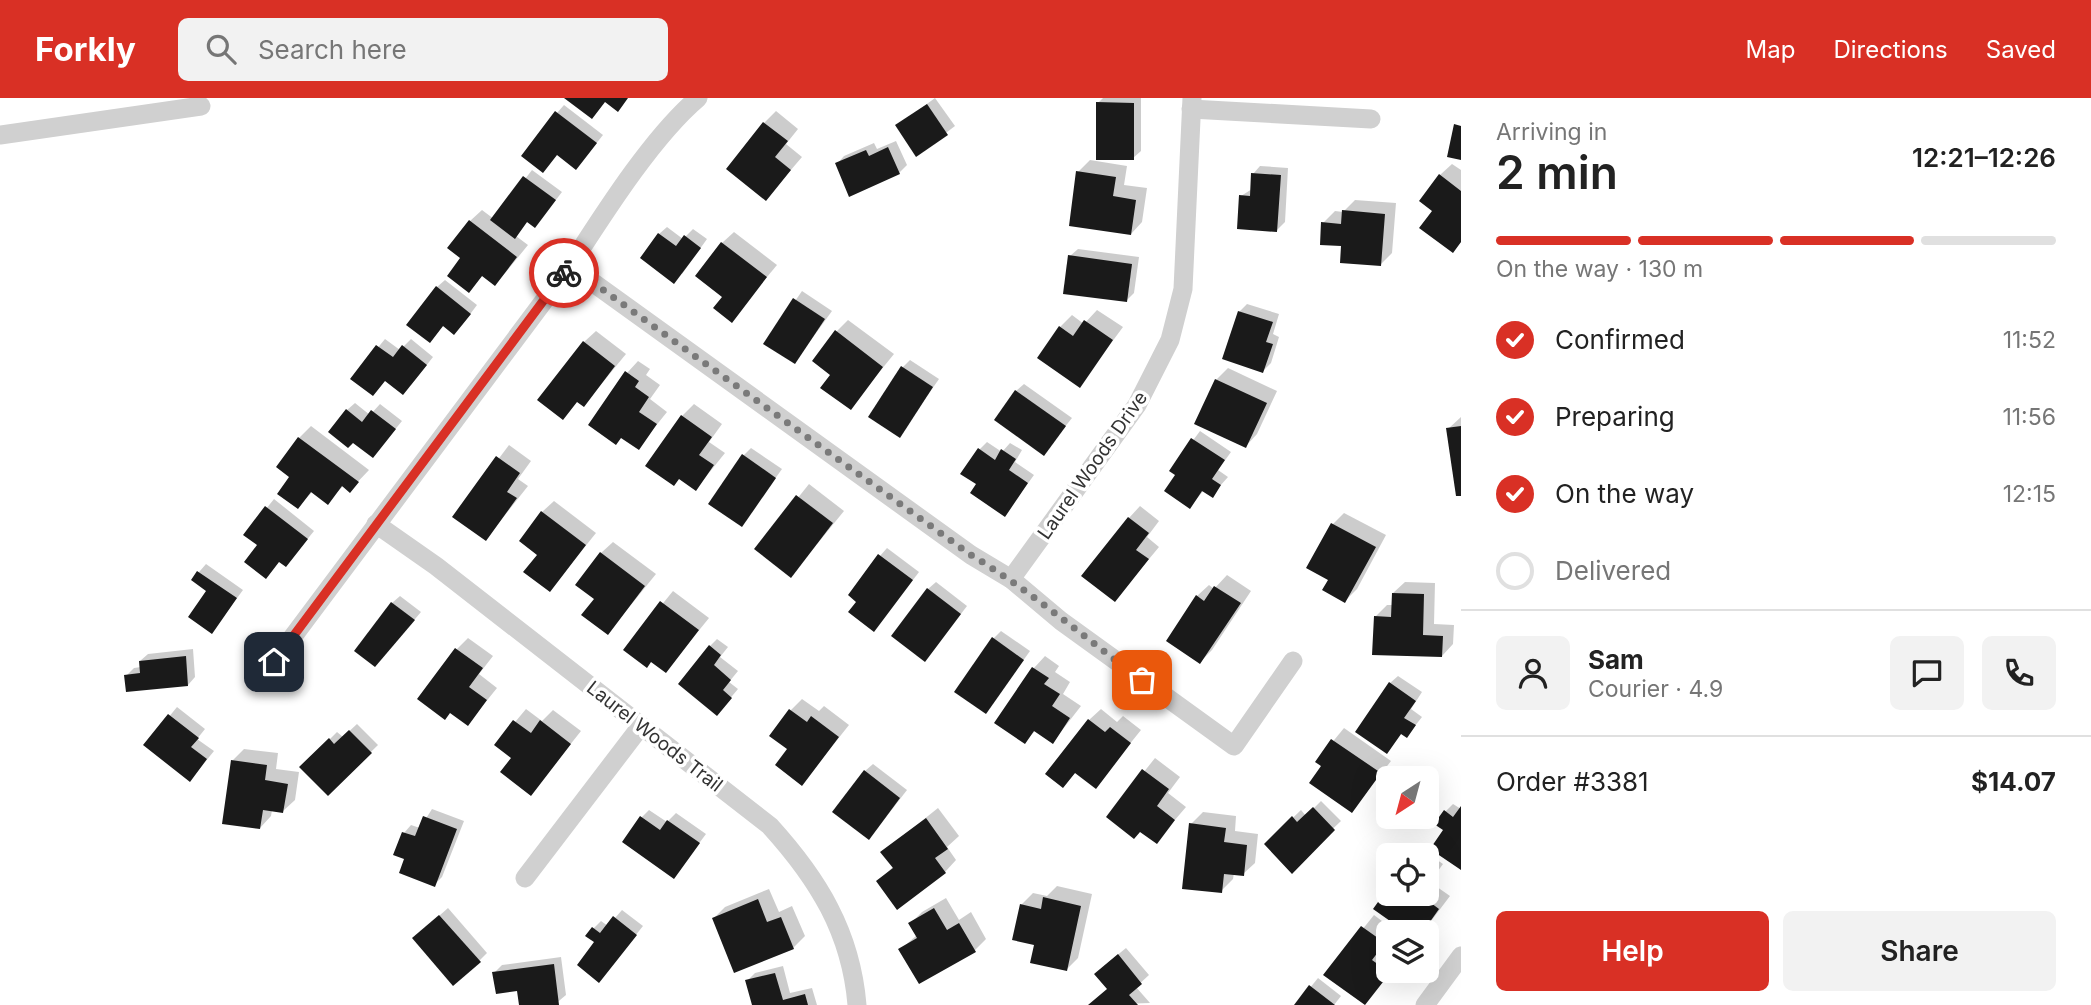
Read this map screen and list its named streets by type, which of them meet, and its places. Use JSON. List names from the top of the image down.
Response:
{
  "streets": {
    "street": ["Laurel Woods Drive", "Laurel Woods Trail"]
  },
  "north": "bottom left",
  "page": {
    "header": "Forkly",
    "search": "Search here",
    "nav": ["Map", "Directions", "Saved"],
    "heading": ["2 min", "Arriving in", "12:21–12:26"],
    "panel": [
      "Sam",
      "Courier · 4.9",
      "Order #3381",
      "$14.07"
    ],
    "bar": "On the way · 130 m",
    "list": [
      ["Confirmed", "11:52"],
      ["Preparing", "11:56"],
      ["On the way", "12:15"],
      "Delivered"
    ],
    "buttons": ["Help", "Share"]
  }
}
